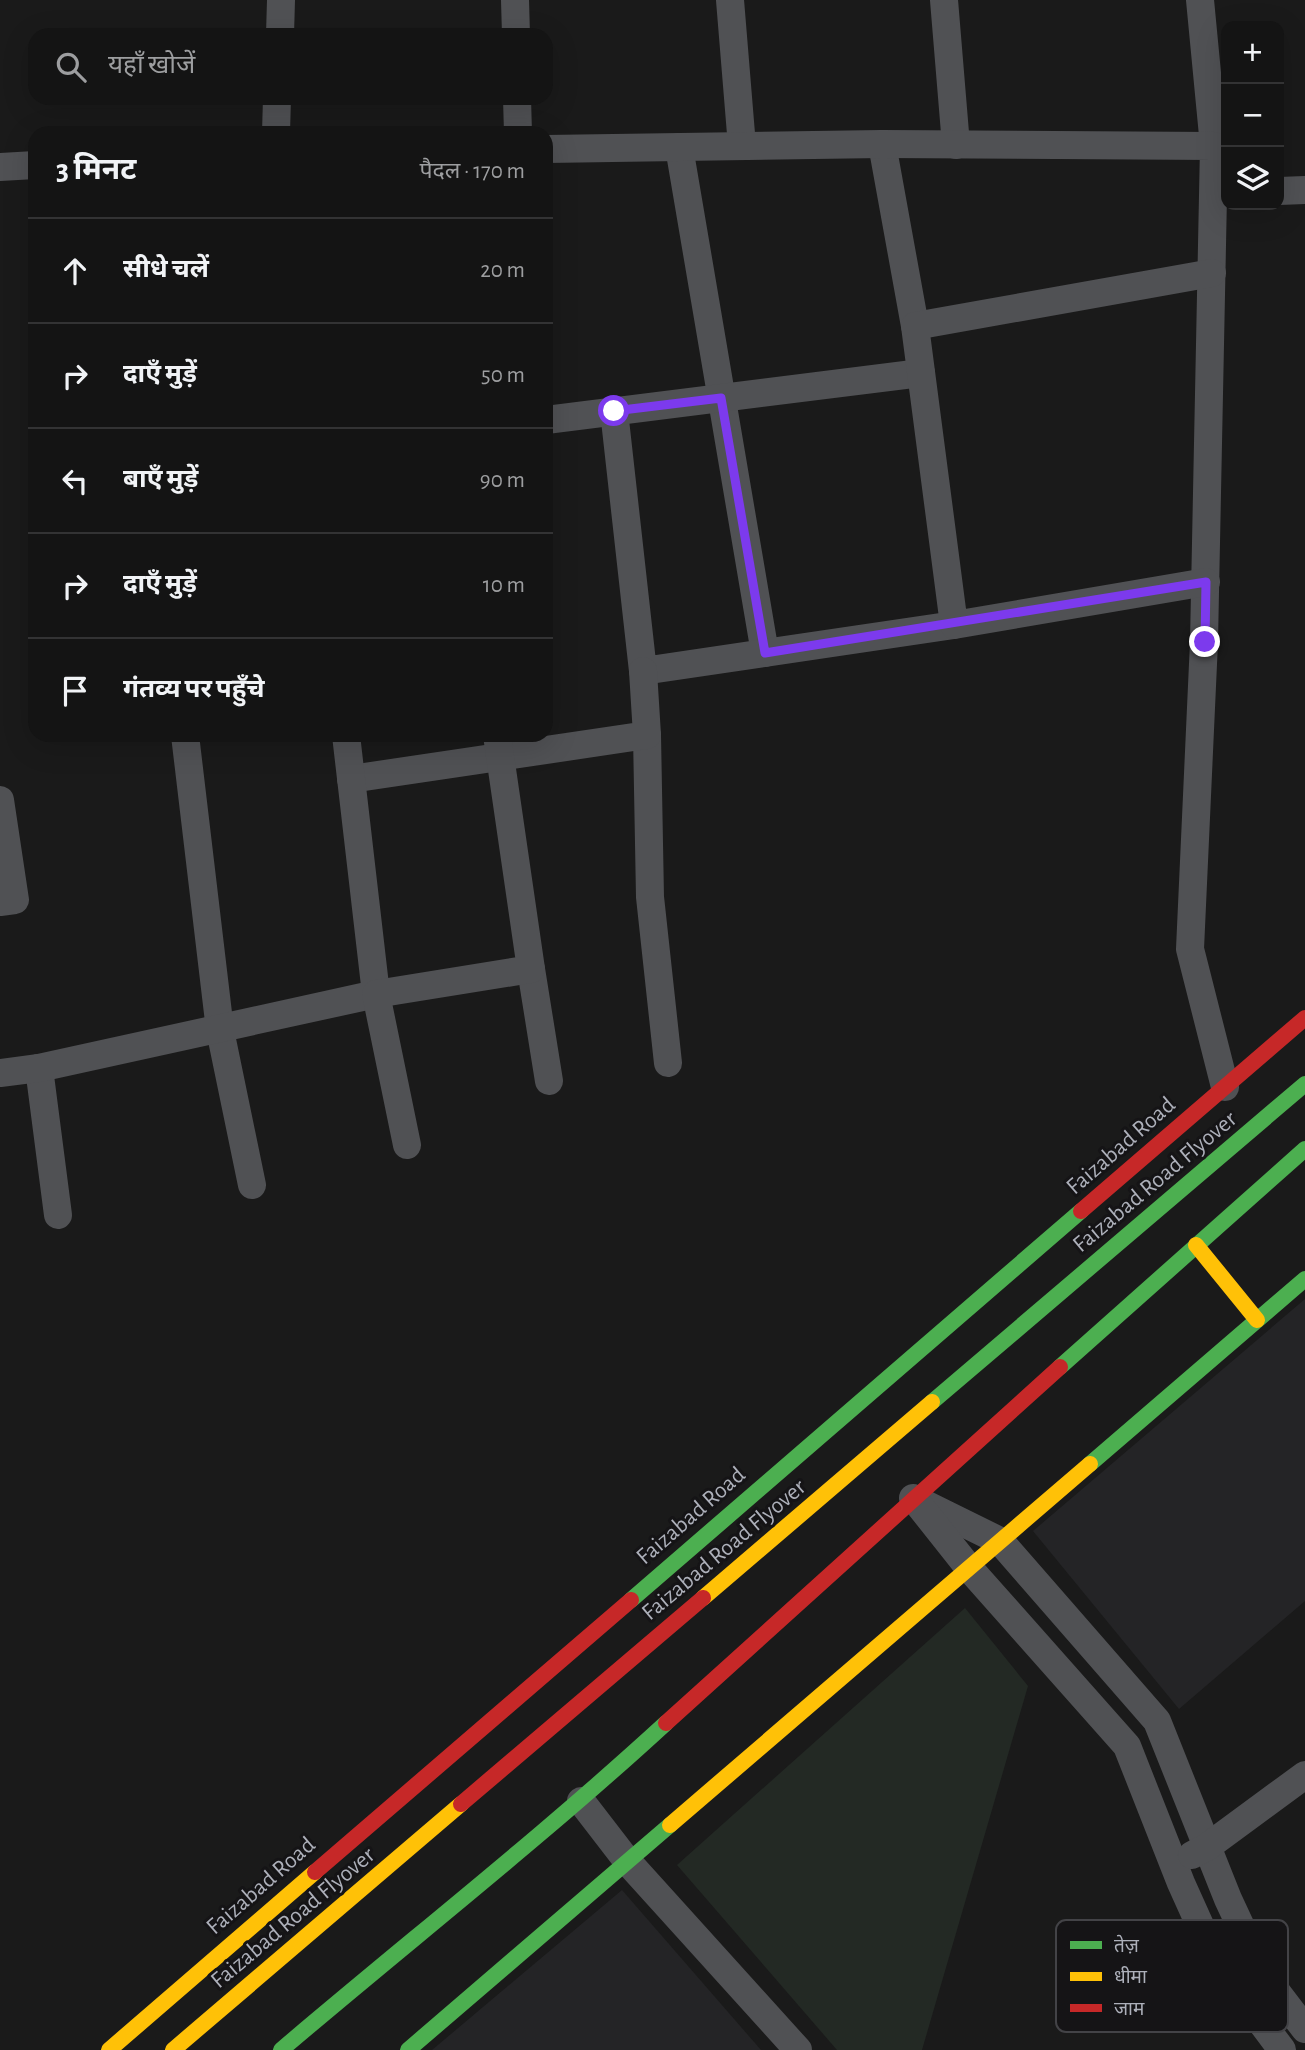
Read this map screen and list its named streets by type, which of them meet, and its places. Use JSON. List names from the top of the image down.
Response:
{
  "streets": {
    "main road": ["Faizabad Road", "Faizabad Road Flyover"]
  },
  "legend": ["तेज़", "धीमा", "जाम"],
  "page": {
    "map_buttons": ["+", "−"],
    "search": "यहाँ खोजें",
    "heading": ["3 मिनट", "पैदल · 170 m"],
    "list": [
      ["सीधे चलें", "20 m"],
      ["दाएँ मुड़ें", "50 m"],
      ["बाएँ मुड़ें", "90 m"],
      ["दाएँ मुड़ें", "10 m"],
      "गंतव्य पर पहुँचे"
    ]
  }
}
